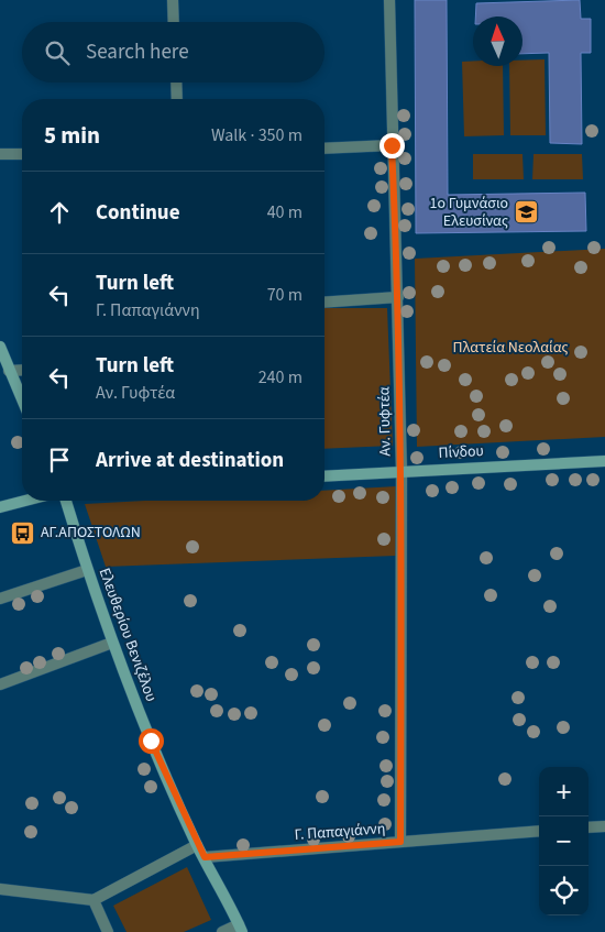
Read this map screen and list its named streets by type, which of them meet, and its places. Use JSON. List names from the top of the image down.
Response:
{
  "streets": {
    "main road": ["Πίνδου", "Ελευθερίου Βενιζέλου"],
    "street": ["Αν. Γυφτέα", "Γ. Παπαγιάννη"]
  },
  "crossings": [
    ["Αν. Γυφτέα", "Πίνδου"],
    ["Αν. Γυφτέα", "Γ. Παπαγιάννη"],
    ["Ελευθερίου Βενιζέλου", "Γ. Παπαγιάννη"]
  ],
  "parks": ["Πλατεία Νεολαίας"],
  "places": {
    "school or university": ["1ο Γυμνάσιο Ελευσίνας"],
    "bus stop": ["ΑΓ.ΑΠΟΣΤΟΛΩΝ"]
  },
  "north": "top",
  "page": {
    "search": "Search here",
    "heading": ["5 min", "Walk · 350 m"],
    "list": [
      ["Continue", "40 m"],
      ["Turn left", "Γ. Παπαγιάννη", "70 m"],
      ["Turn left", "Αν. Γυφτέα", "240 m"],
      "Arrive at destination"
    ],
    "map_buttons": ["+", "−"]
  }
}
